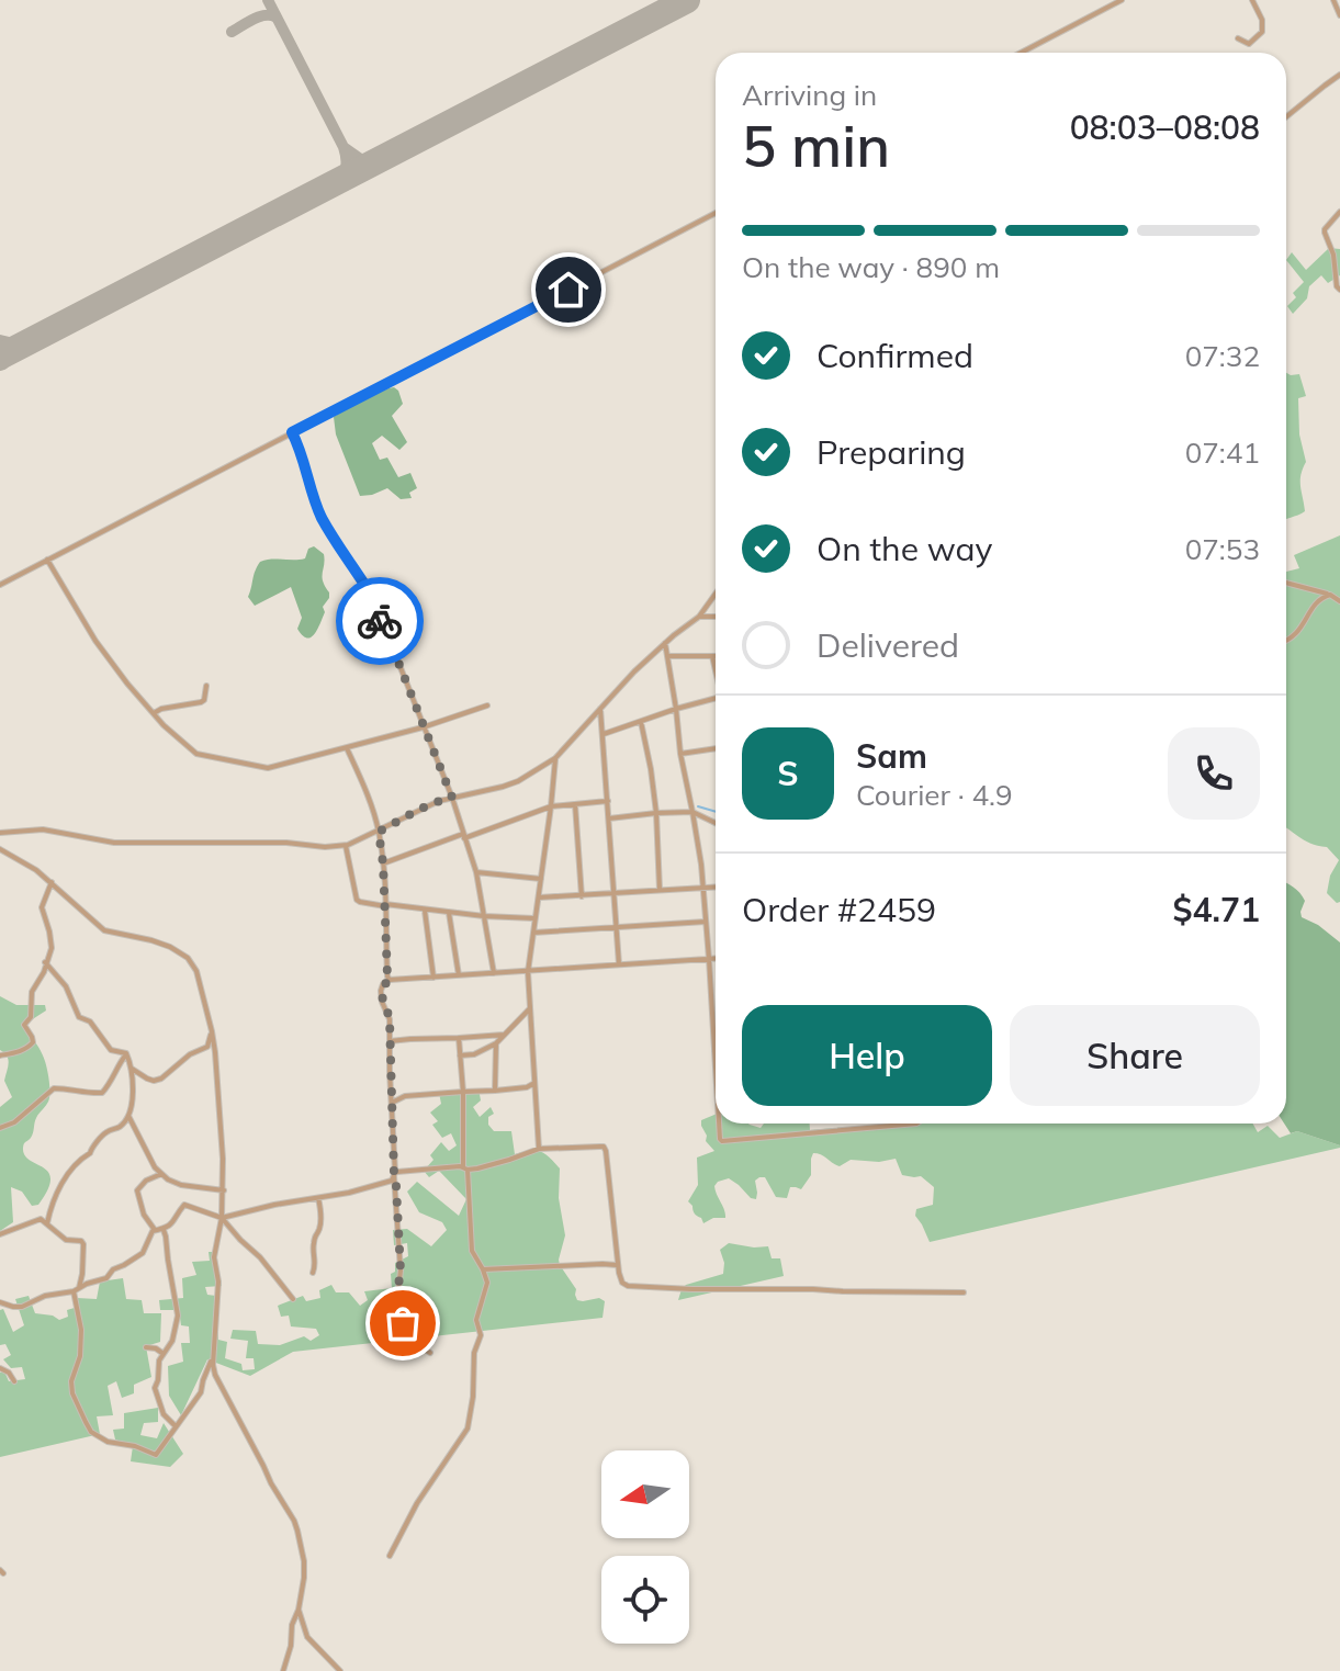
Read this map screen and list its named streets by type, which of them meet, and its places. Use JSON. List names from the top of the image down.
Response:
{
  "north": "left",
  "page": {
    "heading": ["5 min", "Arriving in", "08:03–08:08"],
    "panel": [
      "Sam",
      "Courier · 4.9",
      "Order #2459",
      "$4.71"
    ],
    "bar": "On the way · 890 m",
    "list": [
      ["Confirmed", "07:32"],
      ["Preparing", "07:41"],
      ["On the way", "07:53"],
      "Delivered"
    ],
    "round": "S",
    "buttons": ["Help", "Share"]
  }
}
